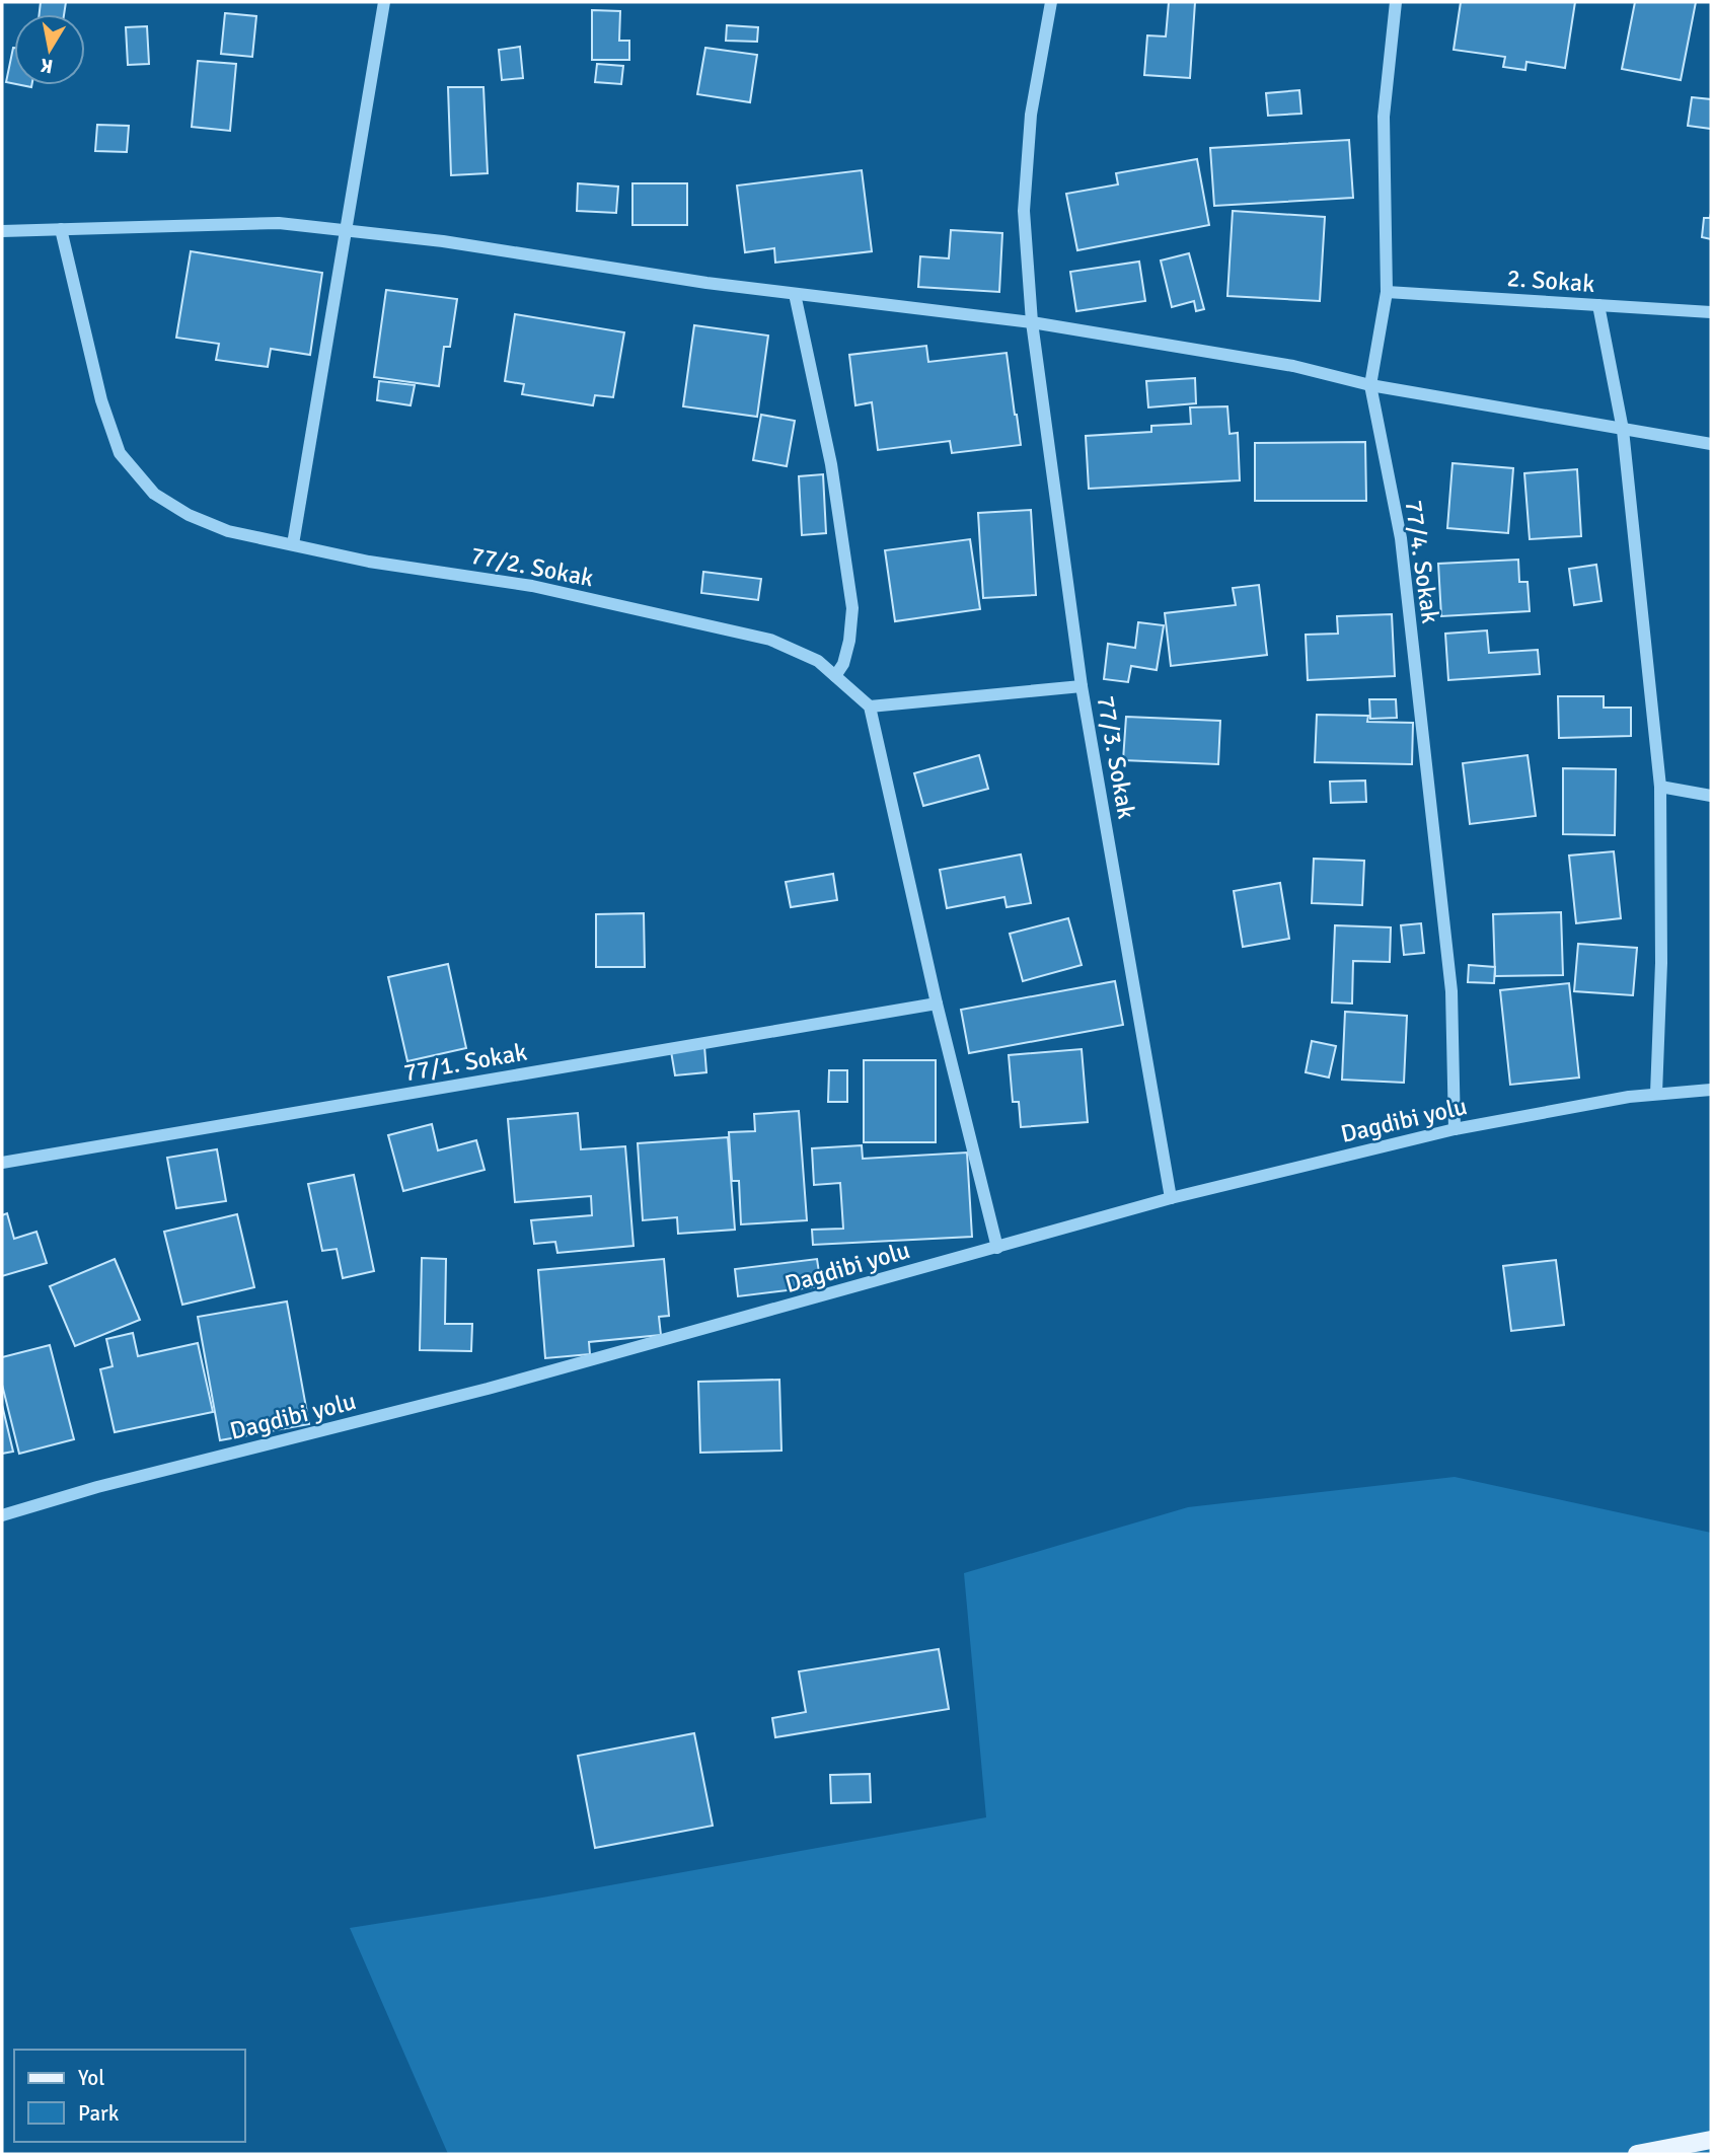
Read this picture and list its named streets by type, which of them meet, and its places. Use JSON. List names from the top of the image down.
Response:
{
  "streets": {
    "street": [
      "2. Sokak",
      "77/4. Sokak",
      "77/2. Sokak",
      "77/3. Sokak",
      "77/1. Sokak",
      "Dagdibi yolu"
    ]
  },
  "crossings": [
    ["2. Sokak", "77/4. Sokak"],
    ["77/4. Sokak", "Dagdibi yolu"],
    ["77/3. Sokak", "Dagdibi yolu"]
  ],
  "legend": ["Yol", "Park"],
  "north": "bottom"
}
